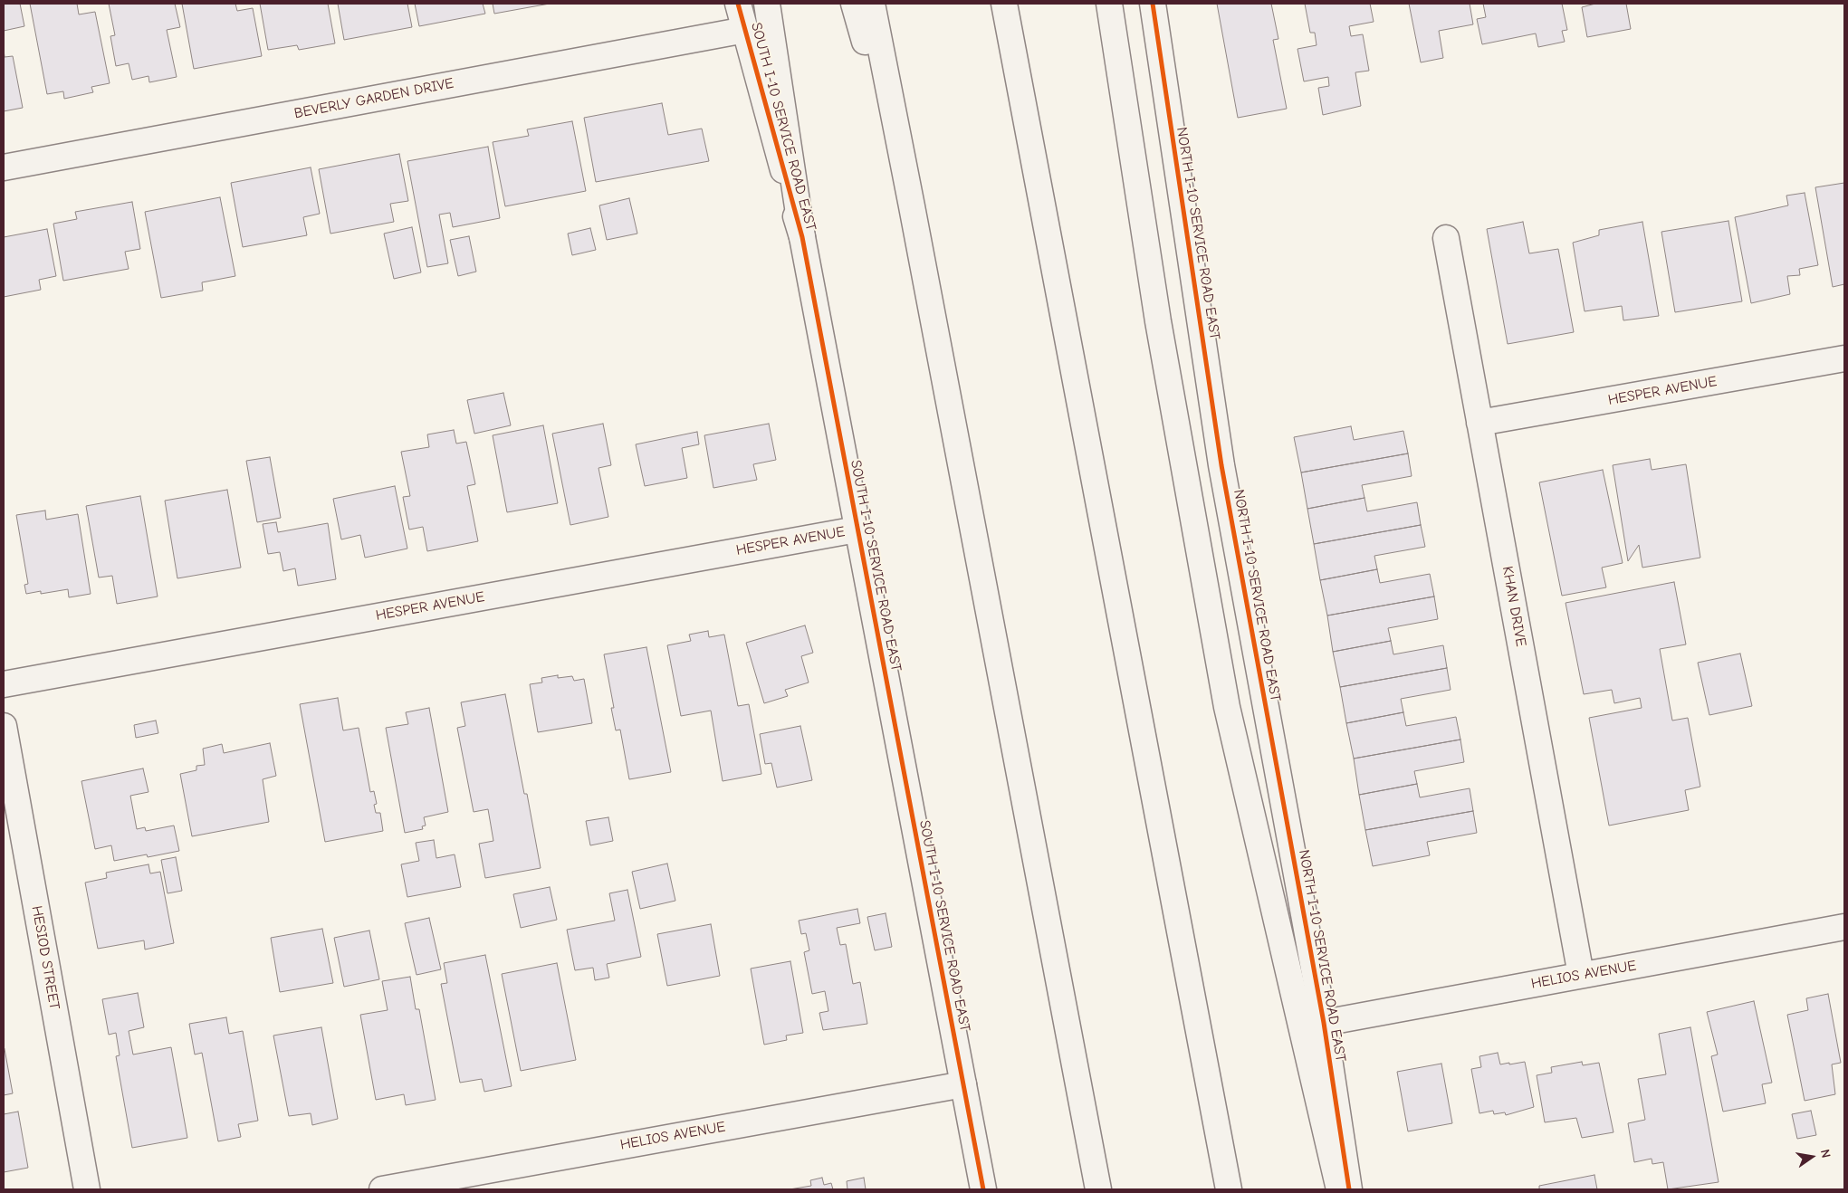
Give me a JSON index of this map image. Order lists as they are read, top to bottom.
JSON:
{
  "streets": {
    "main road": [
      "BEVERLY GARDEN DRIVE",
      "SOUTH I-10 SERVICE ROAD EAST",
      "NORTH I-10 SERVICE ROAD EAST",
      "HESPER AVENUE",
      "KHAN DRIVE",
      "HESIOD STREET",
      "HELIOS AVENUE"
    ]
  },
  "crossings": [
    ["BEVERLY GARDEN DRIVE", "SOUTH I-10 SERVICE ROAD EAST"],
    ["SOUTH I-10 SERVICE ROAD EAST", "HESPER AVENUE"],
    ["SOUTH I-10 SERVICE ROAD EAST", "HELIOS AVENUE"],
    ["NORTH I-10 SERVICE ROAD EAST", "HELIOS AVENUE"],
    ["HESPER AVENUE", "KHAN DRIVE"],
    ["KHAN DRIVE", "HELIOS AVENUE"]
  ],
  "north": "right"
}
